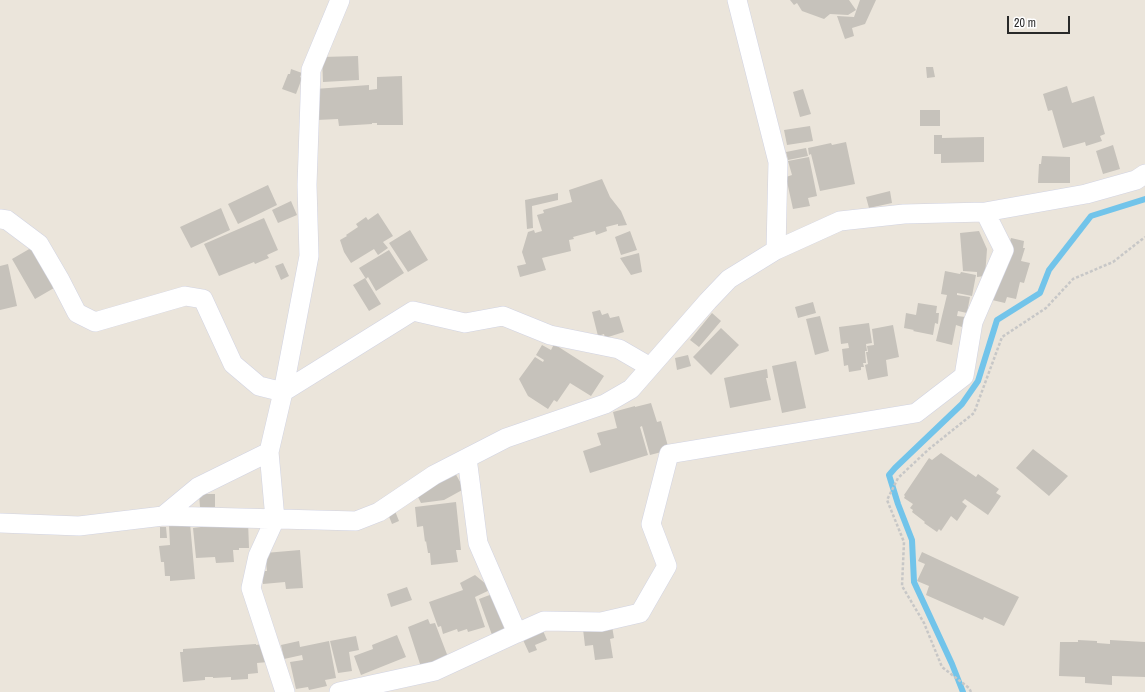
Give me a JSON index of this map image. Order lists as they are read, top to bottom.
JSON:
{
  "scale_bar": "20 m"
}
